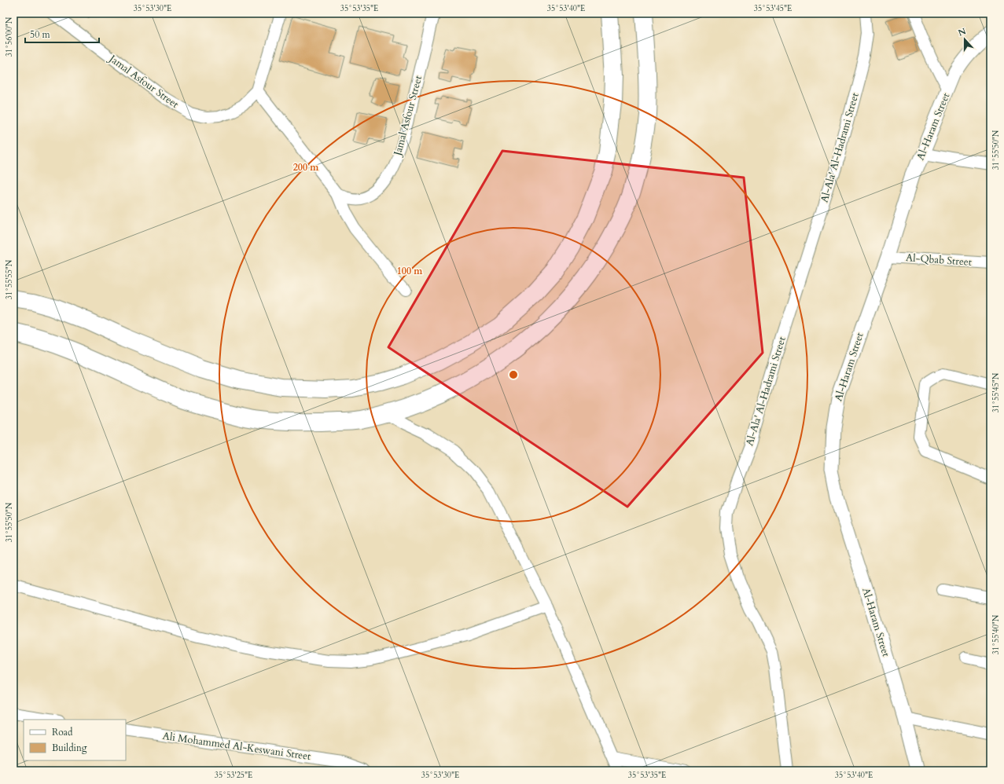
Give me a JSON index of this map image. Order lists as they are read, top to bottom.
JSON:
{
  "streets": {
    "street": [
      "Jamal Asfour Street",
      "Al-Haram Street",
      "Al-Ala' Al-Hadrami Street",
      "Al-Qbab Street",
      "Ali Mohammed Al-Keswani Street"
    ]
  },
  "crossings": [
    ["Al-Haram Street", "Al-Qbab Street"]
  ],
  "legend": ["Road", "Building"],
  "scale_bar": "50 m",
  "north": "top",
  "coordinates": [
    "35°53'30\"E",
    "35°53'35\"E",
    "35°53'40\"E",
    "35°53'45\"E",
    "31°56'00\"N",
    "31°55'50\"N",
    "31°55'55\"N",
    "31°55'45\"N",
    "31°55'40\"N",
    "35°53'25\"E"
  ],
  "rings": ["200 m", "100 m"]
}
